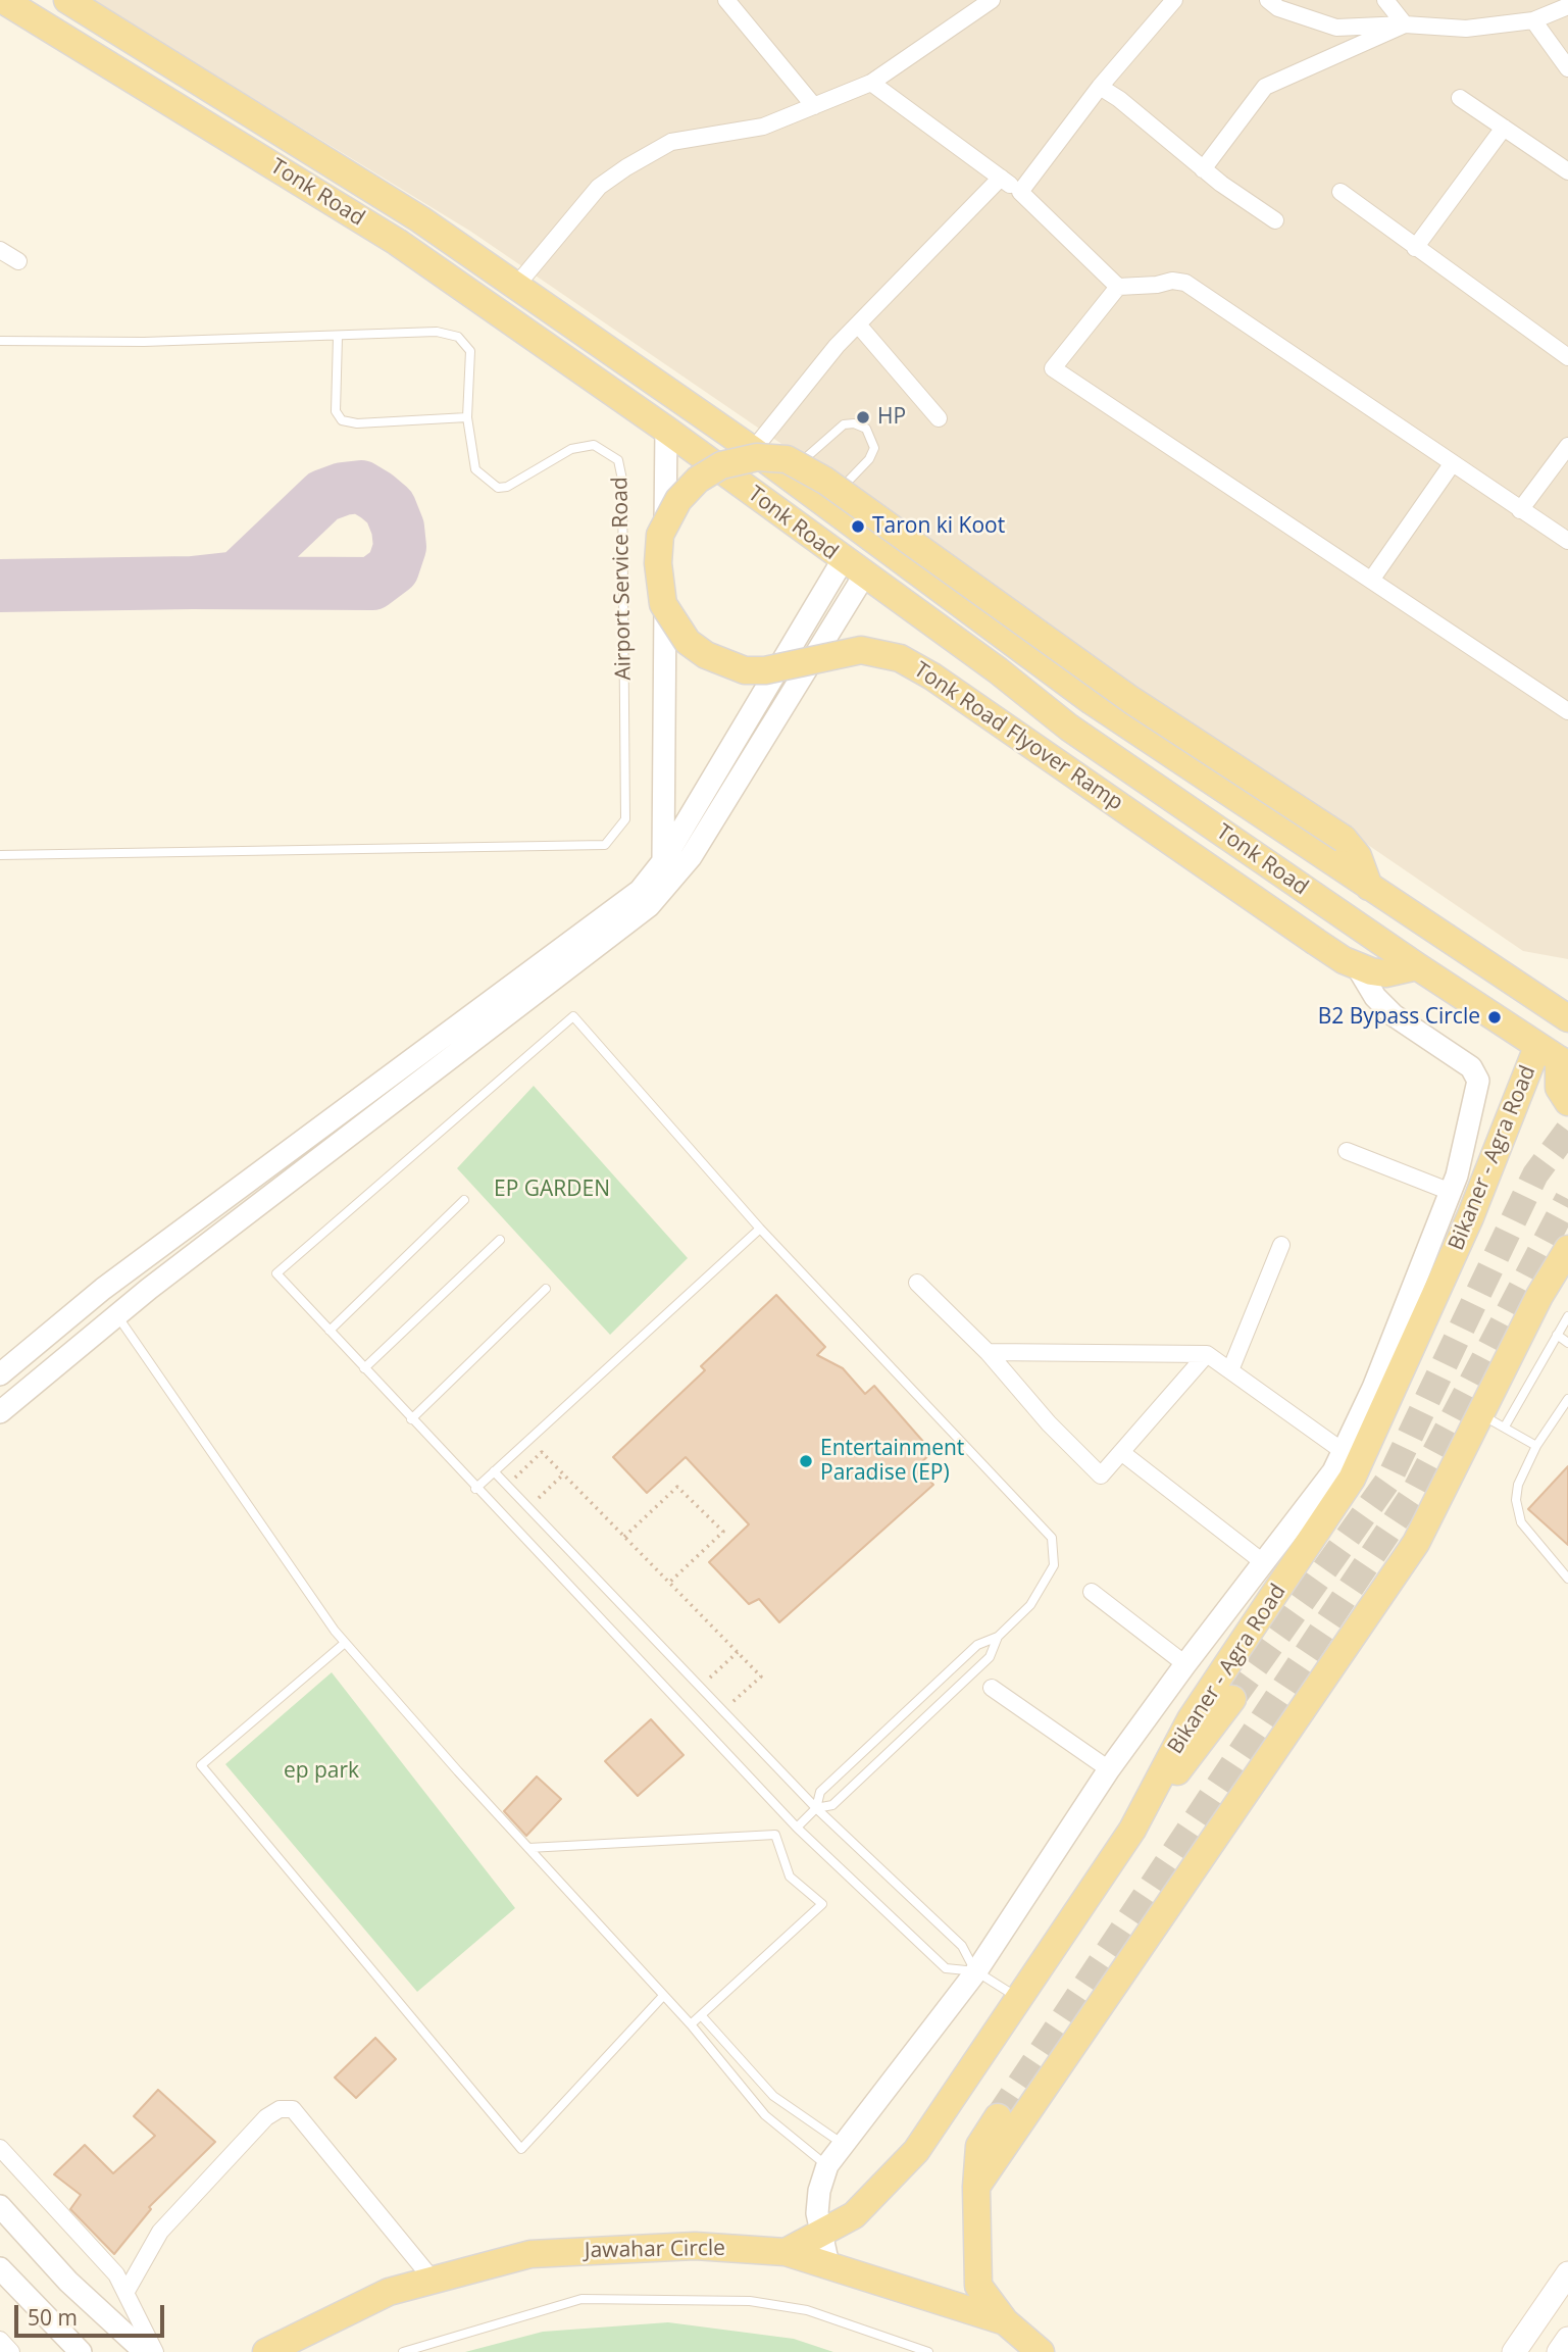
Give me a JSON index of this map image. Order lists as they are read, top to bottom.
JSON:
{
  "streets": {
    "main road": [
      "Tonk Road",
      "Tonk Road Flyover Ramp",
      "Bikaner - Agra Road",
      "Jawahar Circle"
    ],
    "lane": ["Airport Service Road"]
  },
  "crossings": [
    ["Tonk Road", "Tonk Road Flyover Ramp"],
    ["Tonk Road", "Bikaner - Agra Road"],
    ["Bikaner - Agra Road", "Jawahar Circle"]
  ],
  "parks": ["EP GARDEN", "ep park"],
  "places": [
    "HP",
    "Taron ki Koot",
    "B2 Bypass Circle",
    "Entertainment Paradise (EP)"
  ],
  "scale_bar": "50 m"
}
